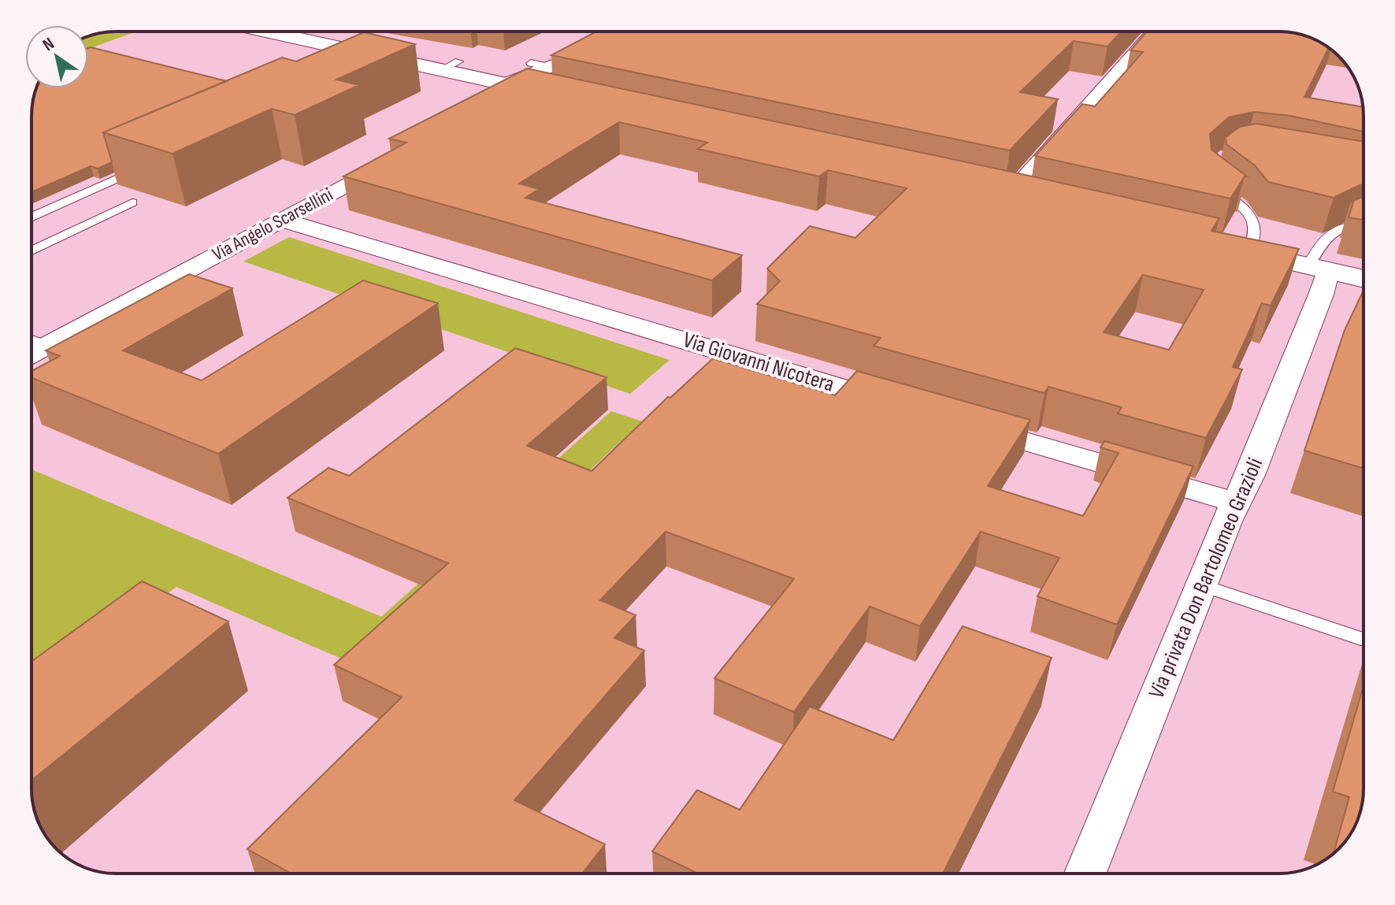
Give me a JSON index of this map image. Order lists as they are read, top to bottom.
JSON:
{
  "streets": {
    "street": ["Via Angelo Scarsellini", "Via Giovanni Nicotera", "Via privata Don Bartolomeo Grazioli"]
  },
  "crossings": [
    ["Via Angelo Scarsellini", "Via Giovanni Nicotera"]
  ],
  "north": "top left"
}
